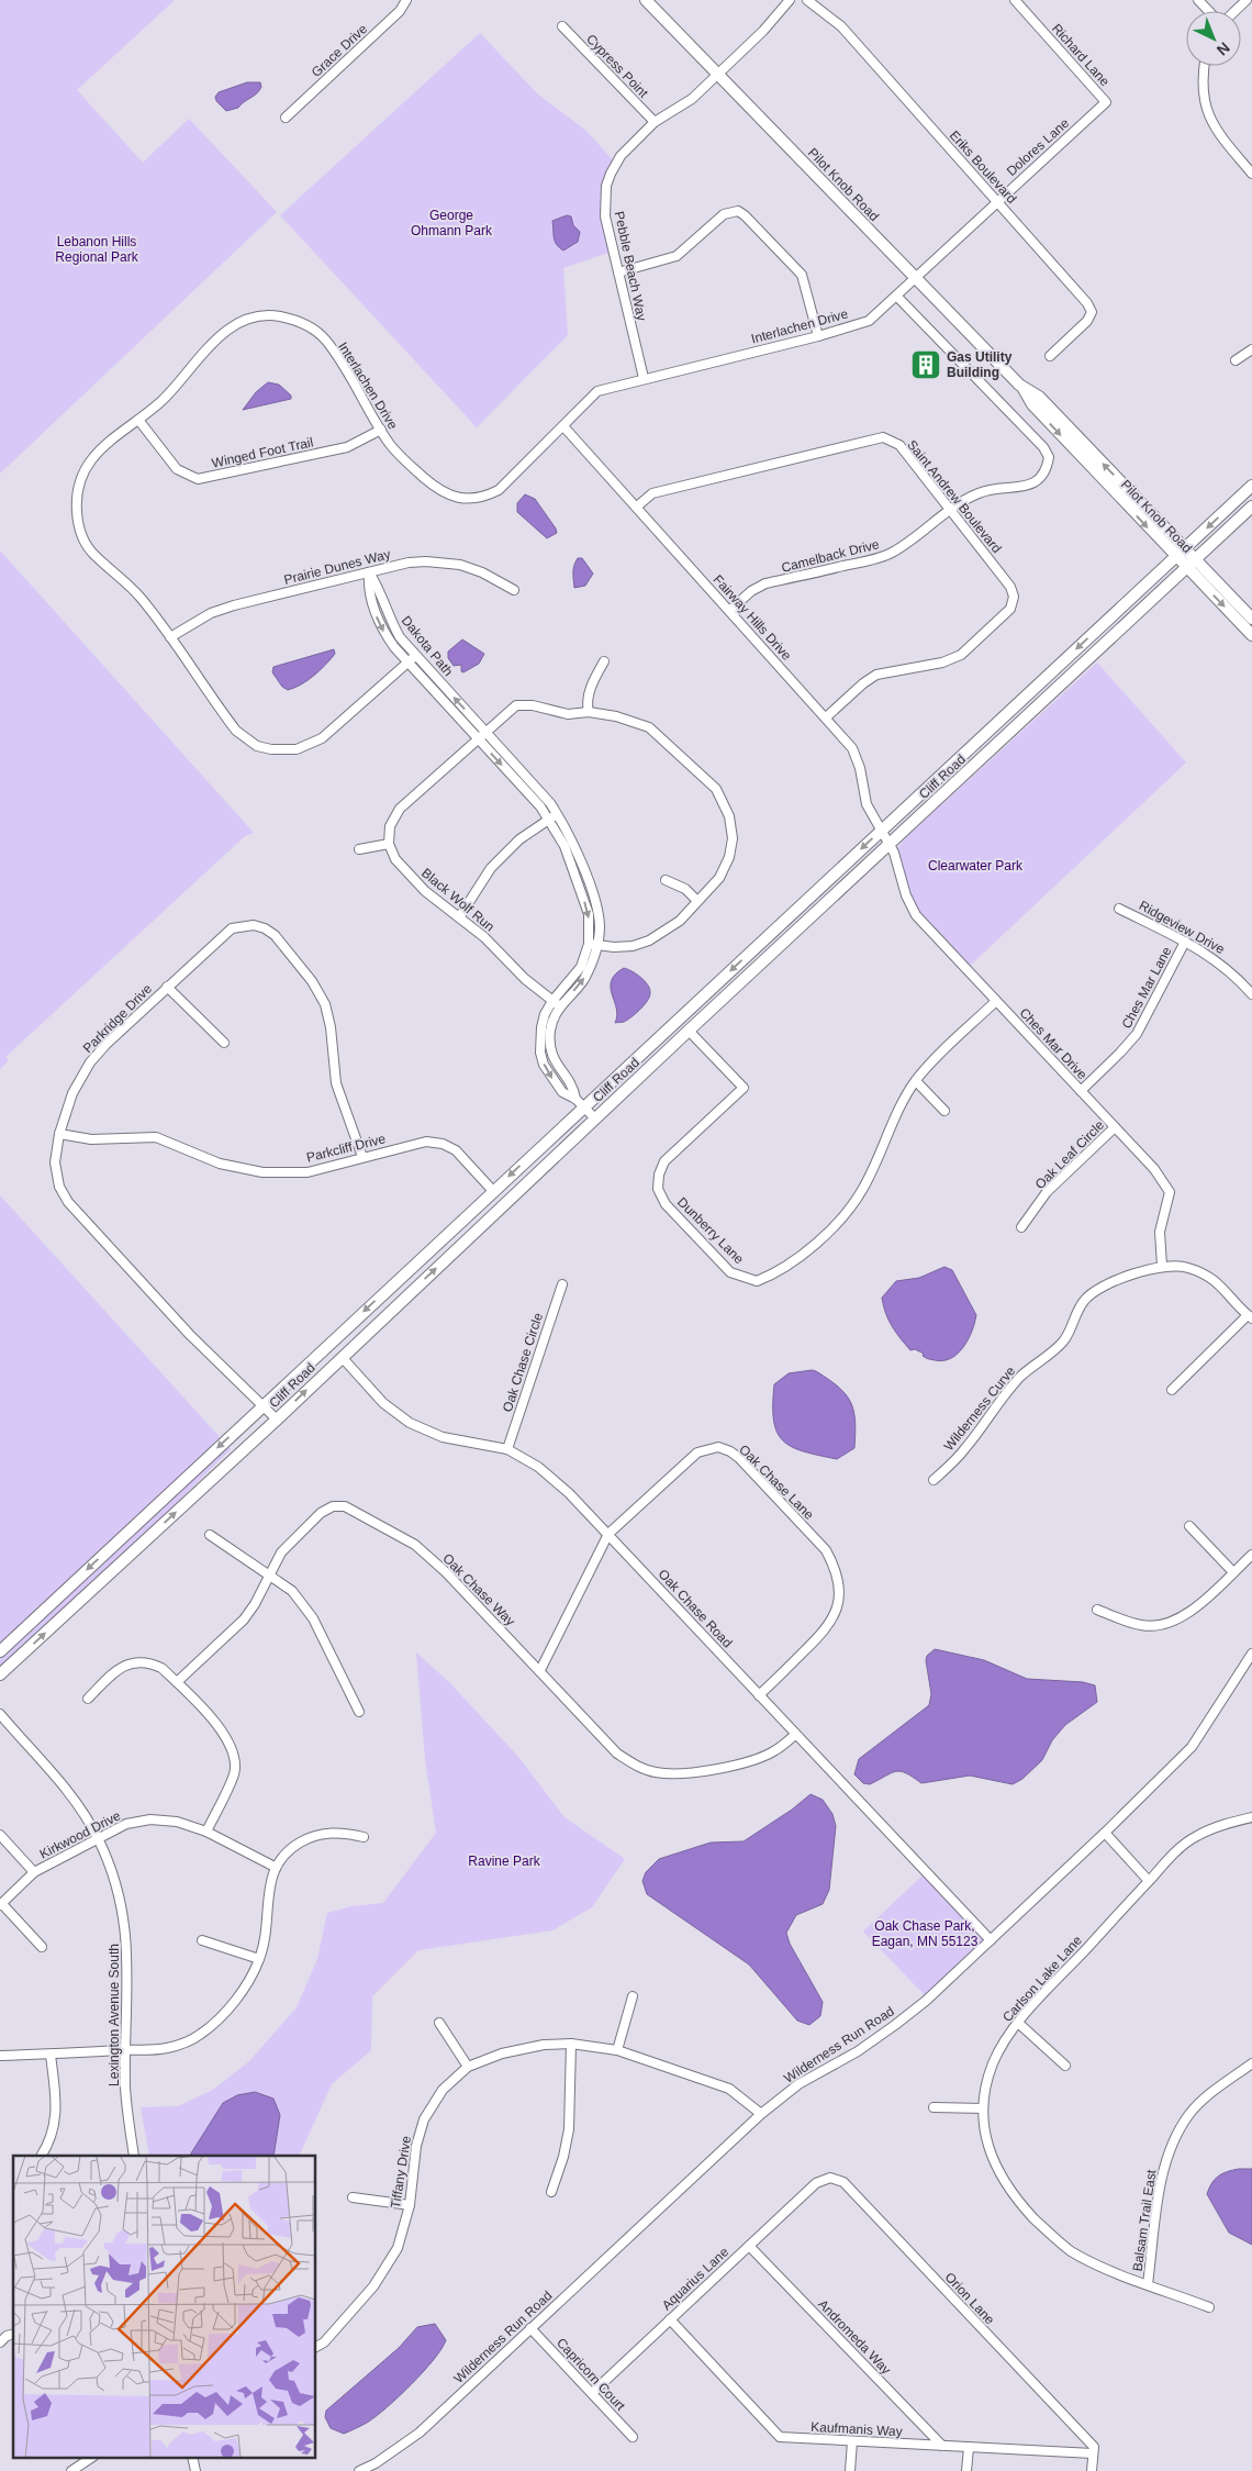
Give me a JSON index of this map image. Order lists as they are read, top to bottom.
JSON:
{
  "streets": {
    "main road": ["Pilot Knob Road", "Cliff Road"],
    "street": [
      "Grace Drive",
      "Richard Lane",
      "Cypress Point",
      "Dolores Lane",
      "Eriks Boulevard",
      "Pebble Beach Way",
      "Interlachen Drive",
      "Winged Foot Trail",
      "Saint Andrew Boulevard",
      "Camelback Drive",
      "Prairie Dunes Way",
      "Fairway Hills Drive",
      "Dakota Path",
      "Black Wolf Run",
      "Ridgeview Drive",
      "Ches Mar Lane",
      "Parkridge Drive",
      "Ches Mar Drive",
      "Parkcliff Drive",
      "Oak Leaf Circle",
      "Dunberry Lane",
      "Oak Chase Circle",
      "Wilderness Curve",
      "Oak Chase Lane",
      "Oak Chase Way",
      "Oak Chase Road",
      "Kirkwood Drive",
      "Carlson Lake Lane",
      "Lexington Avenue South",
      "Wilderness Run Road",
      "Tiffany Drive",
      "Balsam Trail East",
      "Aquarius Lane",
      "Orion Lane",
      "Andromeda Way",
      "Capricorn Court",
      "Kaufmanis Way"
    ]
  },
  "crossings": [
    ["Richard Lane", "Dolores Lane"],
    ["Cypress Point", "Pebble Beach Way"],
    ["Dolores Lane", "Eriks Boulevard"],
    ["Dolores Lane", "Pilot Knob Road"],
    ["Dolores Lane", "Interlachen Drive"],
    ["Pilot Knob Road", "Pebble Beach Way"],
    ["Pilot Knob Road", "Interlachen Drive"],
    ["Pilot Knob Road", "Cliff Road"],
    ["Pebble Beach Way", "Interlachen Drive"],
    ["Interlachen Drive", "Winged Foot Trail"],
    ["Interlachen Drive", "Camelback Drive"],
    ["Interlachen Drive", "Prairie Dunes Way"],
    ["Interlachen Drive", "Fairway Hills Drive"],
    ["Interlachen Drive", "Dakota Path"],
    ["Saint Andrew Boulevard", "Camelback Drive"],
    ["Saint Andrew Boulevard", "Fairway Hills Drive"],
    ["Camelback Drive", "Fairway Hills Drive"],
    ["Prairie Dunes Way", "Dakota Path"],
    ["Fairway Hills Drive", "Cliff Road"],
    ["Fairway Hills Drive", "Ches Mar Drive"],
    ["Dakota Path", "Cliff Road"],
    ["Dakota Path", "Black Wolf Run"],
    ["Cliff Road", "Parkridge Drive"],
    ["Cliff Road", "Ches Mar Drive"],
    ["Cliff Road", "Parkcliff Drive"],
    ["Cliff Road", "Dunberry Lane"],
    ["Cliff Road", "Oak Chase Road"],
    ["Ridgeview Drive", "Ches Mar Lane"],
    ["Ches Mar Lane", "Ches Mar Drive"],
    ["Parkridge Drive", "Parkcliff Drive"],
    ["Ches Mar Drive", "Oak Leaf Circle"],
    ["Ches Mar Drive", "Dunberry Lane"],
    ["Ches Mar Drive", "Wilderness Curve"],
    ["Oak Chase Circle", "Oak Chase Road"],
    ["Oak Chase Lane", "Oak Chase Way"],
    ["Oak Chase Lane", "Oak Chase Road"],
    ["Oak Chase Way", "Oak Chase Road"],
    ["Oak Chase Road", "Wilderness Run Road"],
    ["Kirkwood Drive", "Lexington Avenue South"],
    ["Carlson Lake Lane", "Balsam Trail East"],
    ["Wilderness Run Road", "Tiffany Drive"],
    ["Wilderness Run Road", "Capricorn Court"],
    ["Aquarius Lane", "Orion Lane"],
    ["Aquarius Lane", "Andromeda Way"],
    ["Aquarius Lane", "Capricorn Court"],
    ["Aquarius Lane", "Kaufmanis Way"],
    ["Orion Lane", "Kaufmanis Way"],
    ["Andromeda Way", "Kaufmanis Way"]
  ],
  "parks": [
    "George Ohmann Park",
    "Lebanon Hills Regional Park",
    "Clearwater Park",
    "Ravine Park",
    "Oak Chase Park, Eagan, MN 55123"
  ],
  "places": {
    "building": ["Gas Utility Building"]
  },
  "north": "bottom right"
}
